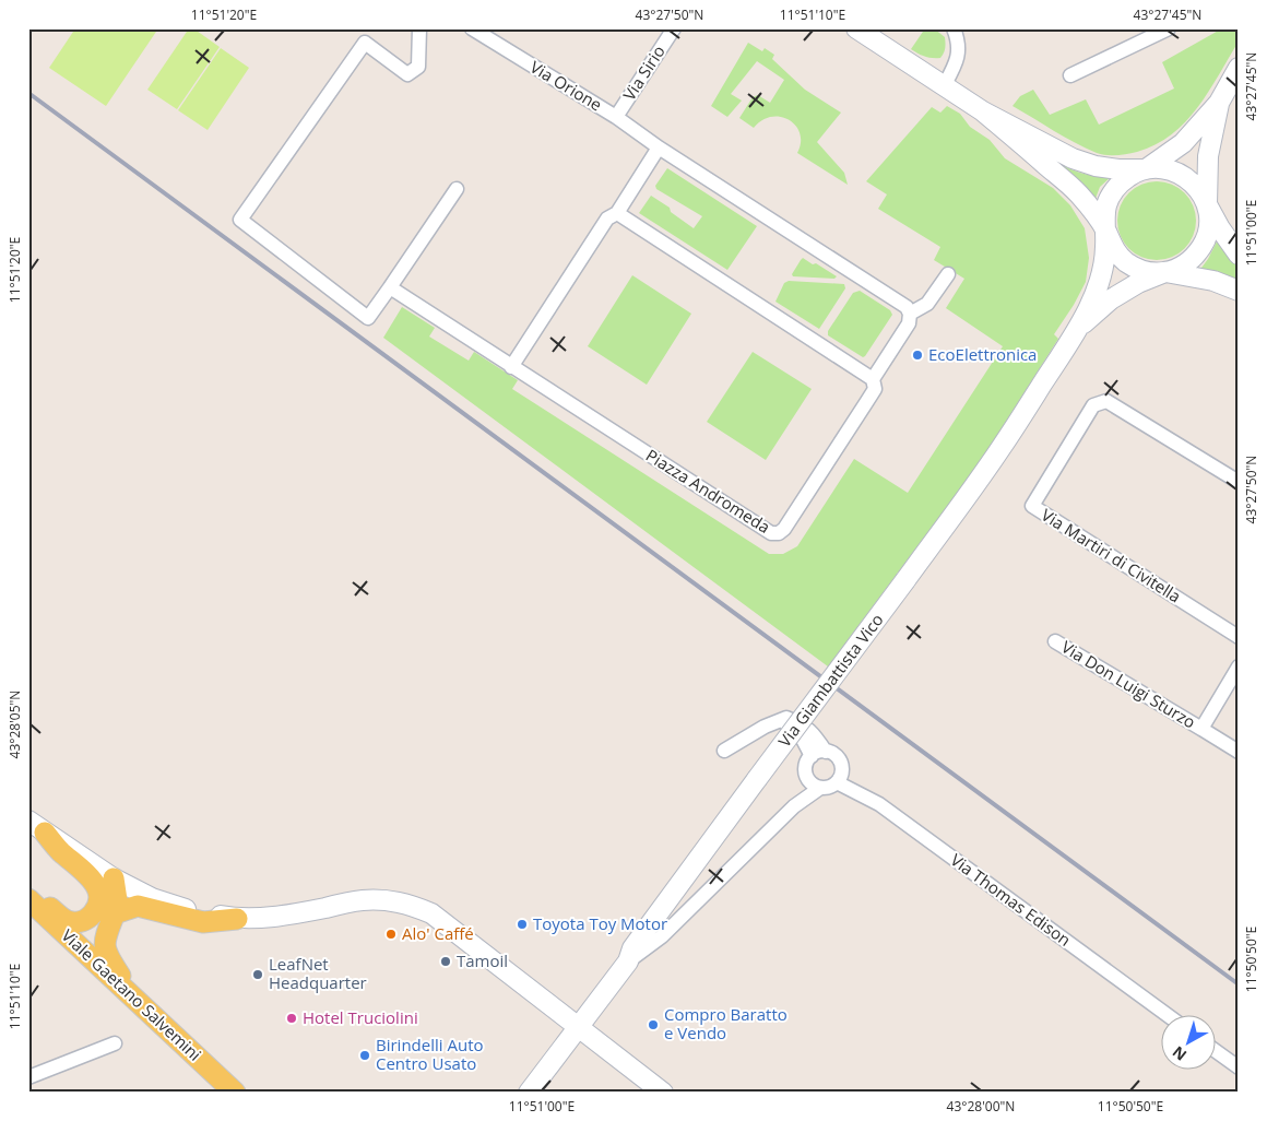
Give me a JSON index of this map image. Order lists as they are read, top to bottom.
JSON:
{
  "streets": {
    "main road": ["Viale Gaetano Salvemini"],
    "street": [
      "Via Sirio",
      "Via Orione",
      "Piazza Andromeda",
      "Via Martiri di Civitella",
      "Via Giambattista Vico",
      "Via Don Luigi Sturzo",
      "Via Thomas Edison"
    ]
  },
  "crossings": [
    ["Via Sirio", "Via Orione"]
  ],
  "places": [
    "EcoElettronica",
    "Toyota Toy Motor",
    "Alo' Caffé",
    "Tamoil",
    "LeafNet Headquarter",
    "Hotel Truciolini",
    "Compro Baratto e Vendo",
    "Birindelli Auto Centro Usato"
  ],
  "north": "bottom left",
  "coordinates": [
    "11°51'20\"E",
    "43°27'50\"N",
    "11°51'10\"E",
    "43°27'45\"N",
    "11°51'00\"E",
    "43°28'05\"N",
    "11°50'50\"E",
    "43°28'00\"N"
  ]
}
